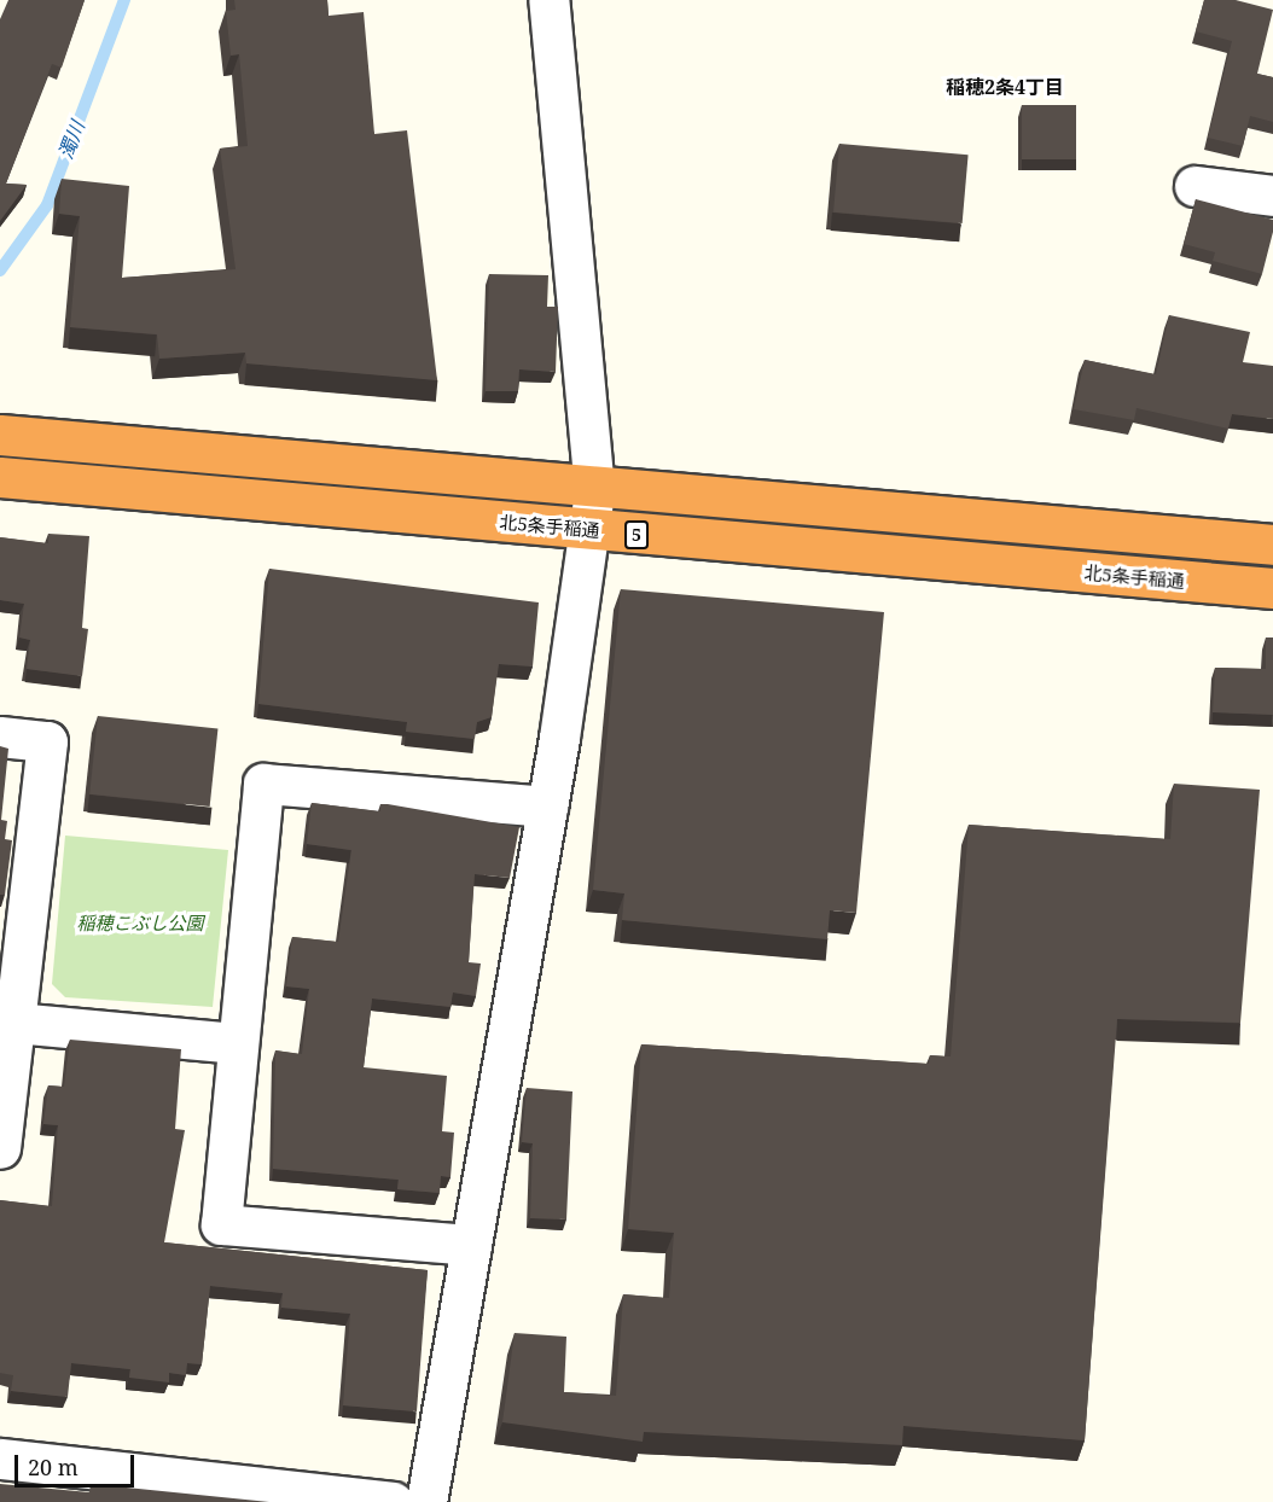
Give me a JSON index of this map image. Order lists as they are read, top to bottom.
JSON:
{
  "streets": {
    "highway": ["北5条手稲通", "5"]
  },
  "districts": ["稲穂2条4丁目"],
  "water": ["濁川"],
  "parks": ["稲穂こぶし公園"],
  "scale_bar": "20 m"
}
